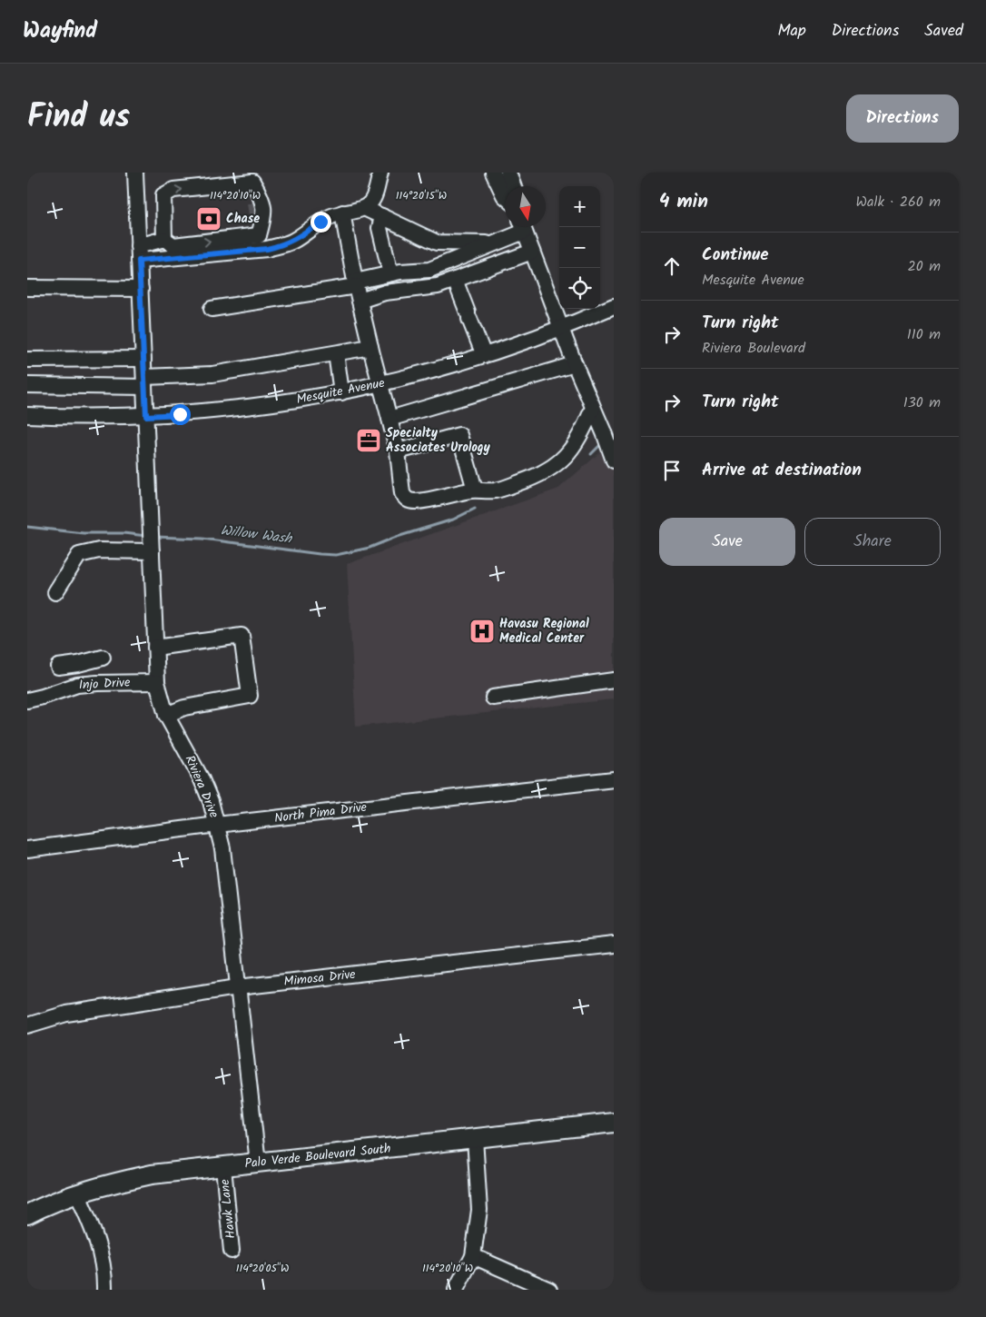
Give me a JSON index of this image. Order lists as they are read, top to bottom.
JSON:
{
  "streets": {
    "main road": ["Palo Verde Boulevard South"],
    "street": [
      "Mesquite Avenue",
      "Injo Drive",
      "Riviera Drive",
      "North Pima Drive",
      "Mimosa Drive",
      "Hawk Lane"
    ]
  },
  "crossings": [
    ["Mesquite Avenue", "Riviera Drive"],
    ["Injo Drive", "Riviera Drive"],
    ["Riviera Drive", "North Pima Drive"],
    ["Riviera Drive", "Mimosa Drive"],
    ["Riviera Drive", "Palo Verde Boulevard South"],
    ["Palo Verde Boulevard South", "Hawk Lane"]
  ],
  "water": ["Willow Wash"],
  "places": {
    "bank": ["Chase"],
    "office": ["Specialty Associates Urology"],
    "hospital": ["Havasu Regional Medical Center"]
  },
  "north": "bottom",
  "page": {
    "header": "Wayfind",
    "nav": ["Map", "Directions", "Saved"],
    "title": "Find us",
    "buttons": [
      "Directions",
      ["Save", "Share"]
    ],
    "heading": ["4 min", "Walk · 260 m"],
    "map_buttons": ["+", "−"],
    "list": [
      ["Continue", "Mesquite Avenue", "20 m"],
      ["Turn right", "Riviera Boulevard", "110 m"],
      ["Turn right", "130 m"],
      "Arrive at destination"
    ]
  },
  "coordinates": ["114°20'10\"W", "114°20'15\"W", "114°20'05\"W"]
}
